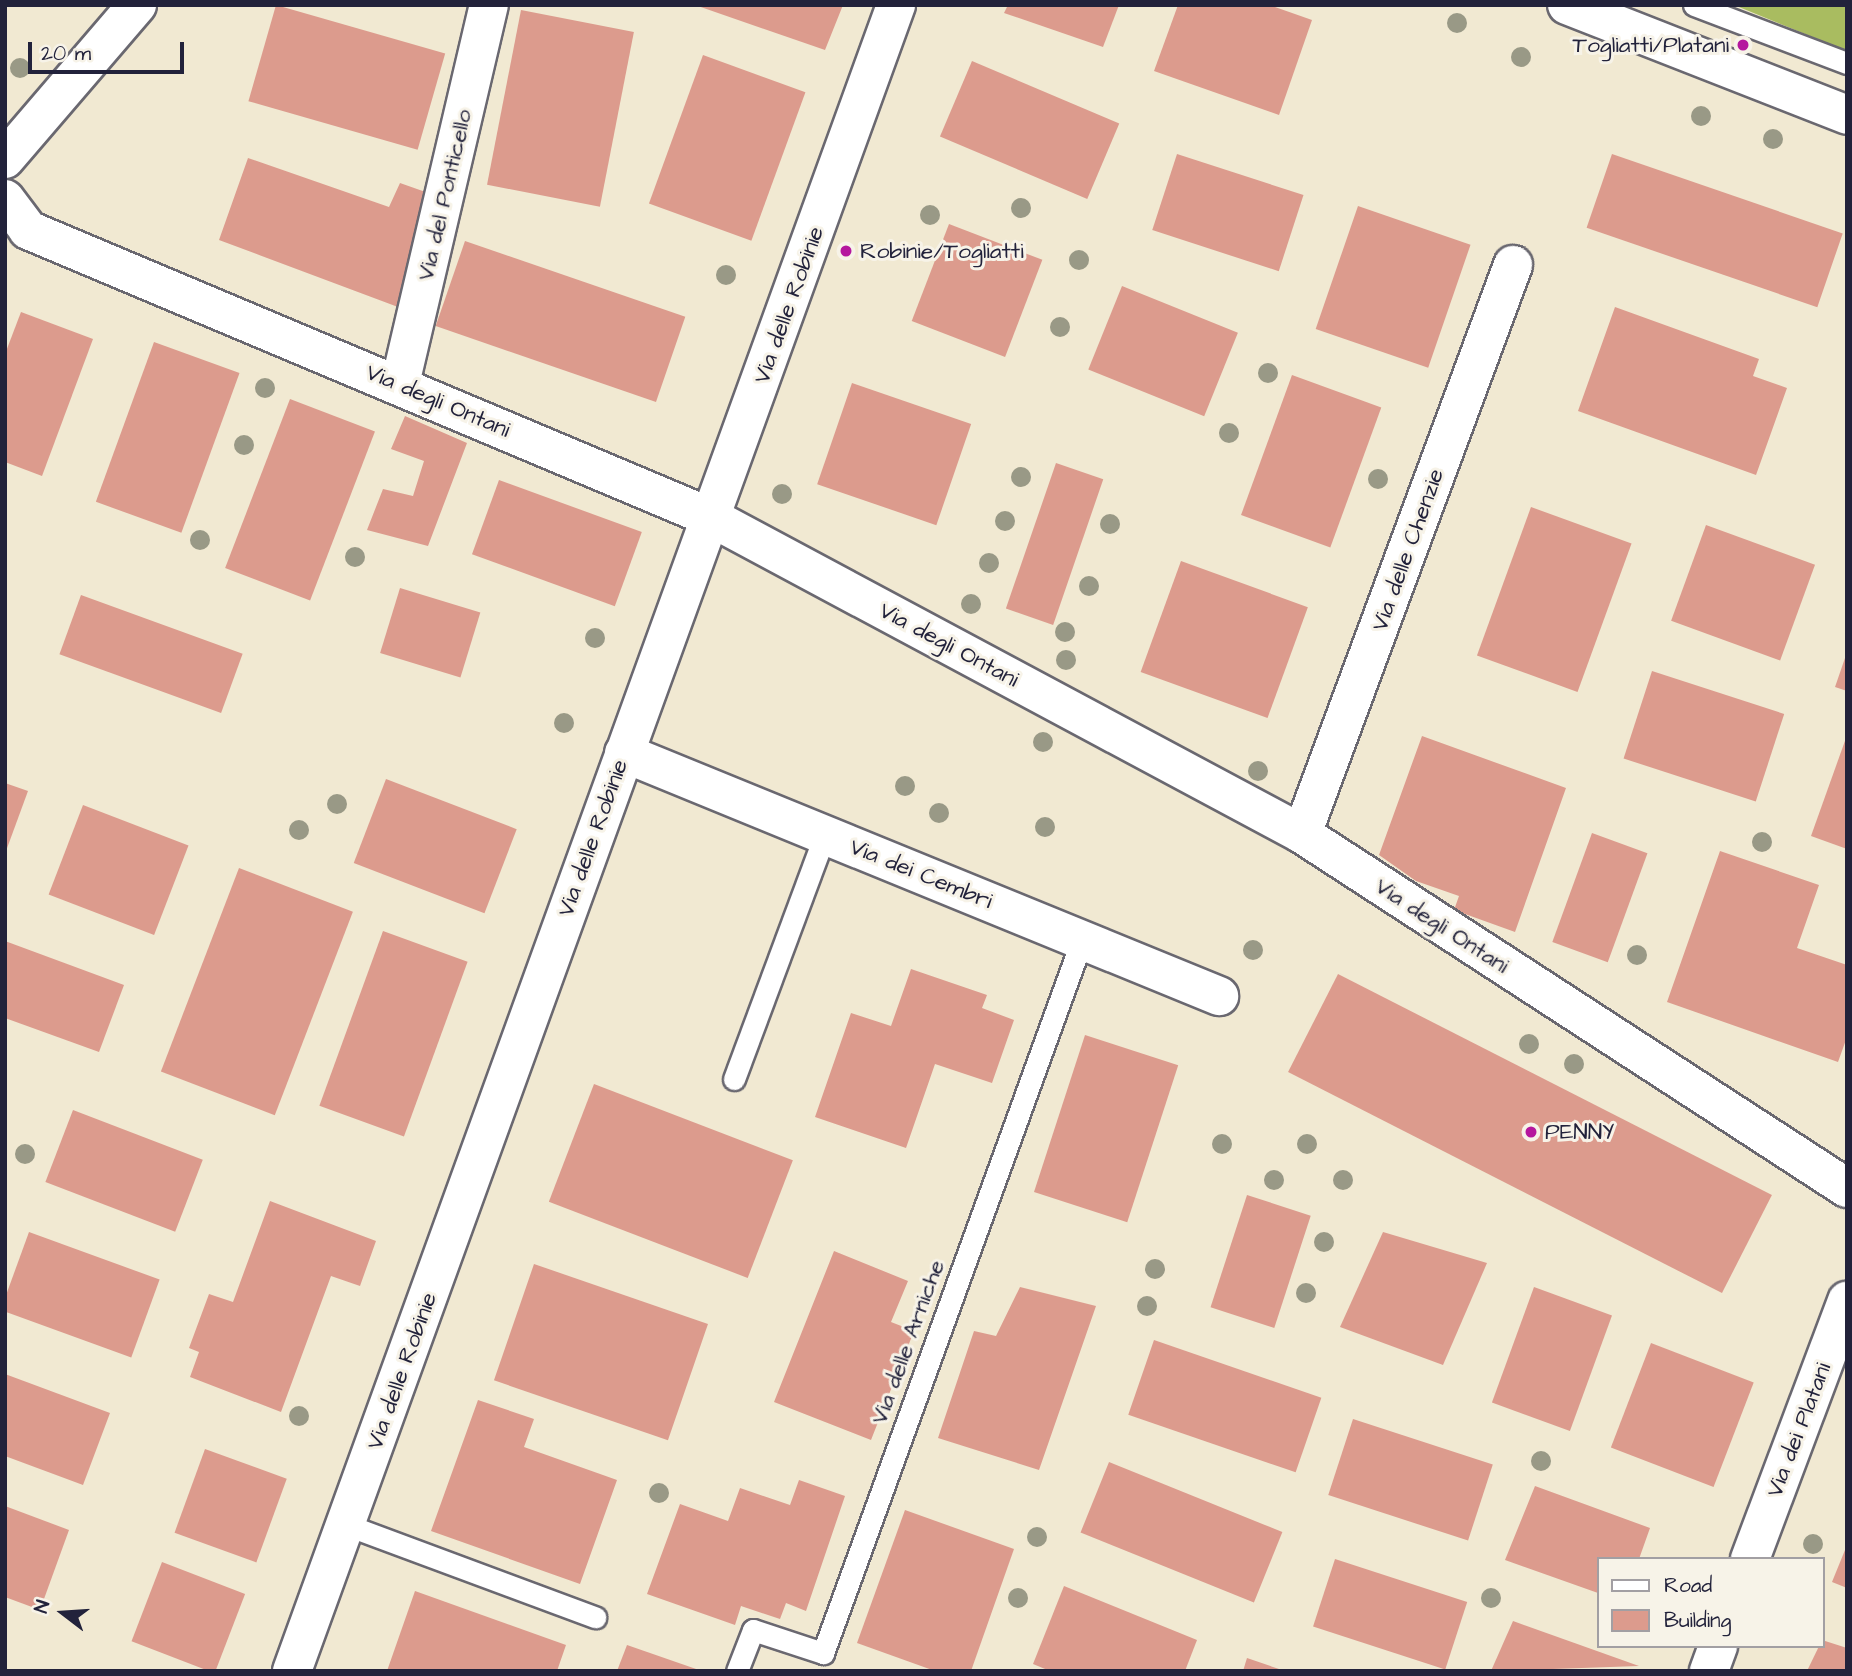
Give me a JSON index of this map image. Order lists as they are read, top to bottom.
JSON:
{
  "streets": {
    "street": [
      "Via del Ponticello",
      "Via delle Robinie",
      "Via degli Ontani",
      "Via delle Chenzie",
      "Via dei Cembri",
      "Via dei Platani"
    ],
    "lane": ["Via delle Arniche"]
  },
  "crossings": [
    ["Via del Ponticello", "Via degli Ontani"],
    ["Via delle Robinie", "Via degli Ontani"],
    ["Via delle Robinie", "Via dei Cembri"],
    ["Via degli Ontani", "Via delle Chenzie"],
    ["Via dei Cembri", "Via delle Arniche"]
  ],
  "places": ["Togliatti/Platani", "Robinie/Togliatti", "PENNY"],
  "legend": ["Road", "Building"],
  "scale_bar": "20 m",
  "north": "left"
}
